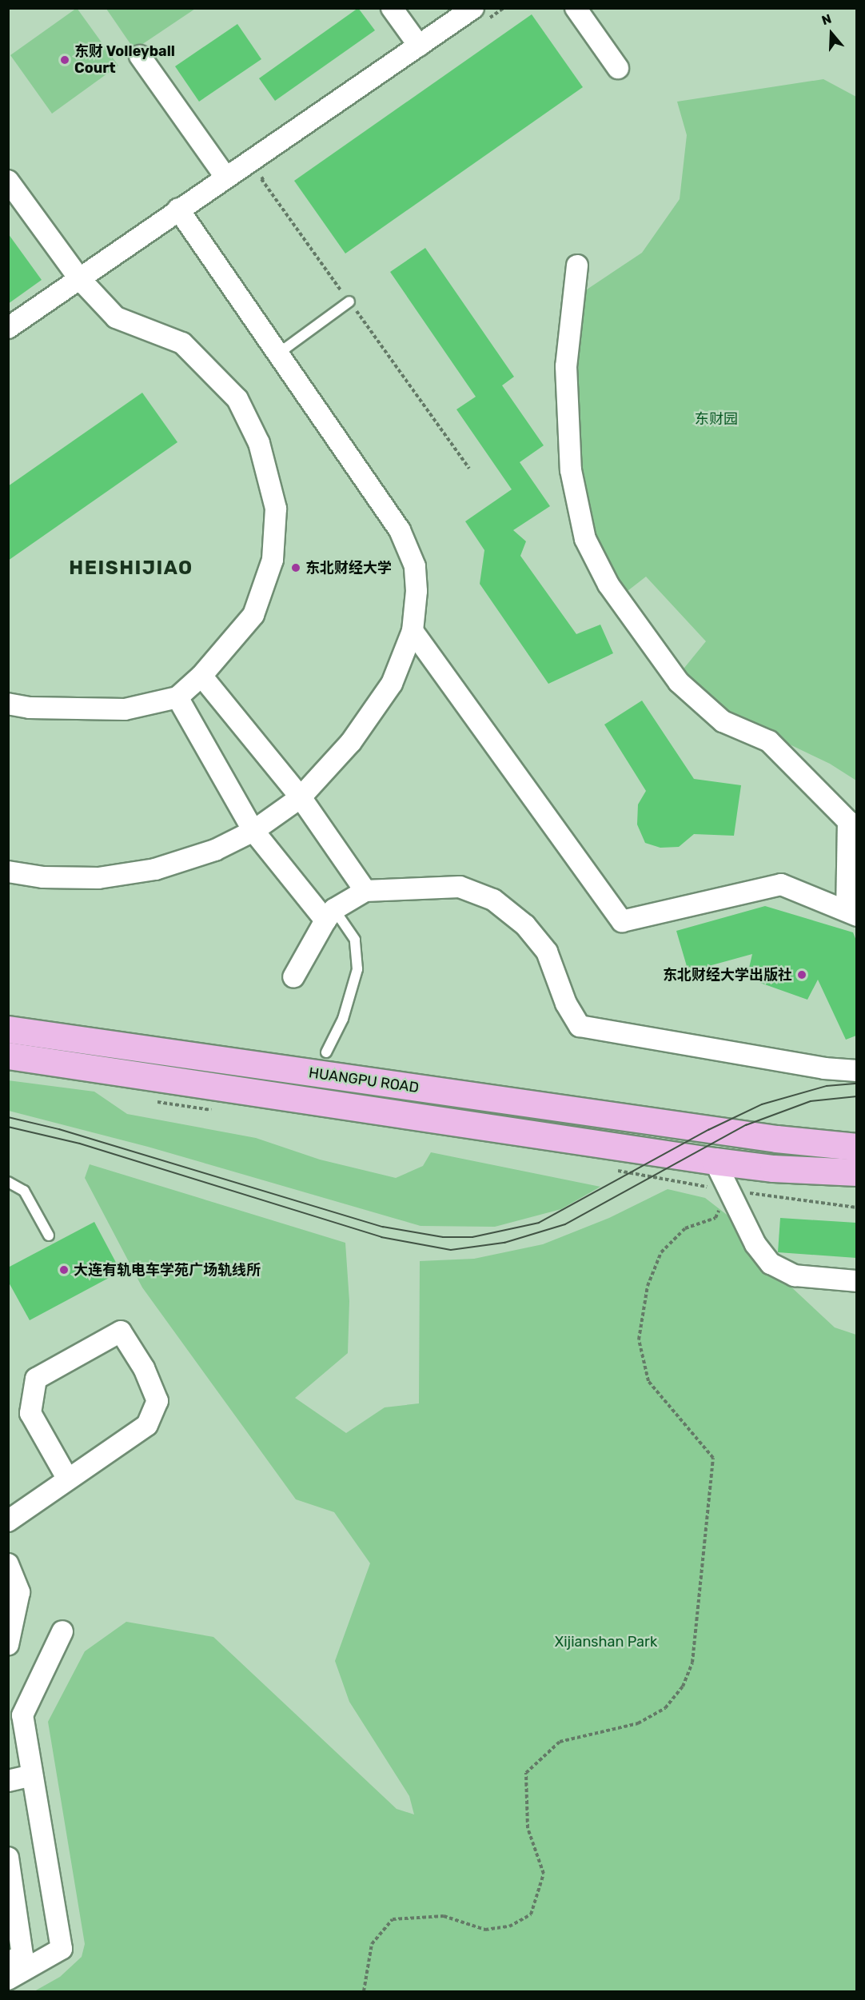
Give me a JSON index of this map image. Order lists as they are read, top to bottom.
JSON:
{
  "streets": {
    "highway": ["HUANGPU ROAD"]
  },
  "districts": ["HEISHIJIAO"],
  "parks": ["东财园", "Xijianshan Park"],
  "places": [
    "东财 Volleyball Court",
    "东北财经大学",
    "东北财经大学出版社",
    "大连有轨电车学苑广场轨线所"
  ],
  "north": "top"
}
